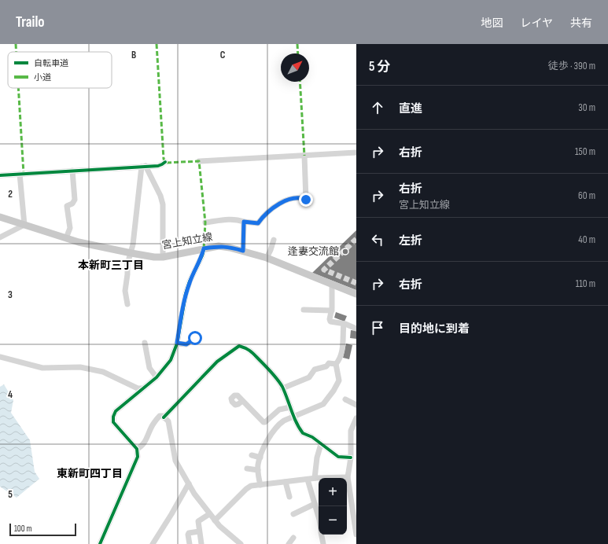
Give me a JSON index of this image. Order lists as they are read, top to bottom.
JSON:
{
  "streets": {
    "main road": ["宮上知立線"]
  },
  "districts": ["本新町三丁目", "東新町四丁目"],
  "places": ["逢妻交流館"],
  "legend": ["自転車道", "小道"],
  "scale_bar": "100 m",
  "north": "top right",
  "page": {
    "header": "Trailo",
    "nav": ["地図", "レイヤ", "共有"],
    "heading": ["5 分", "徒歩 · 390 m"],
    "list": [
      ["直進", "30 m"],
      ["右折", "150 m"],
      ["右折", "宮上知立線", "60 m"],
      ["左折", "40 m"],
      ["右折", "110 m"],
      "目的地に到着"
    ],
    "map_buttons": ["+", "−"],
    "scale": "100 m"
  },
  "grid": {
    "columns": ["B", "C"],
    "rows": [
      "2",
      "3",
      "4",
      "5"
    ]
  }
}
